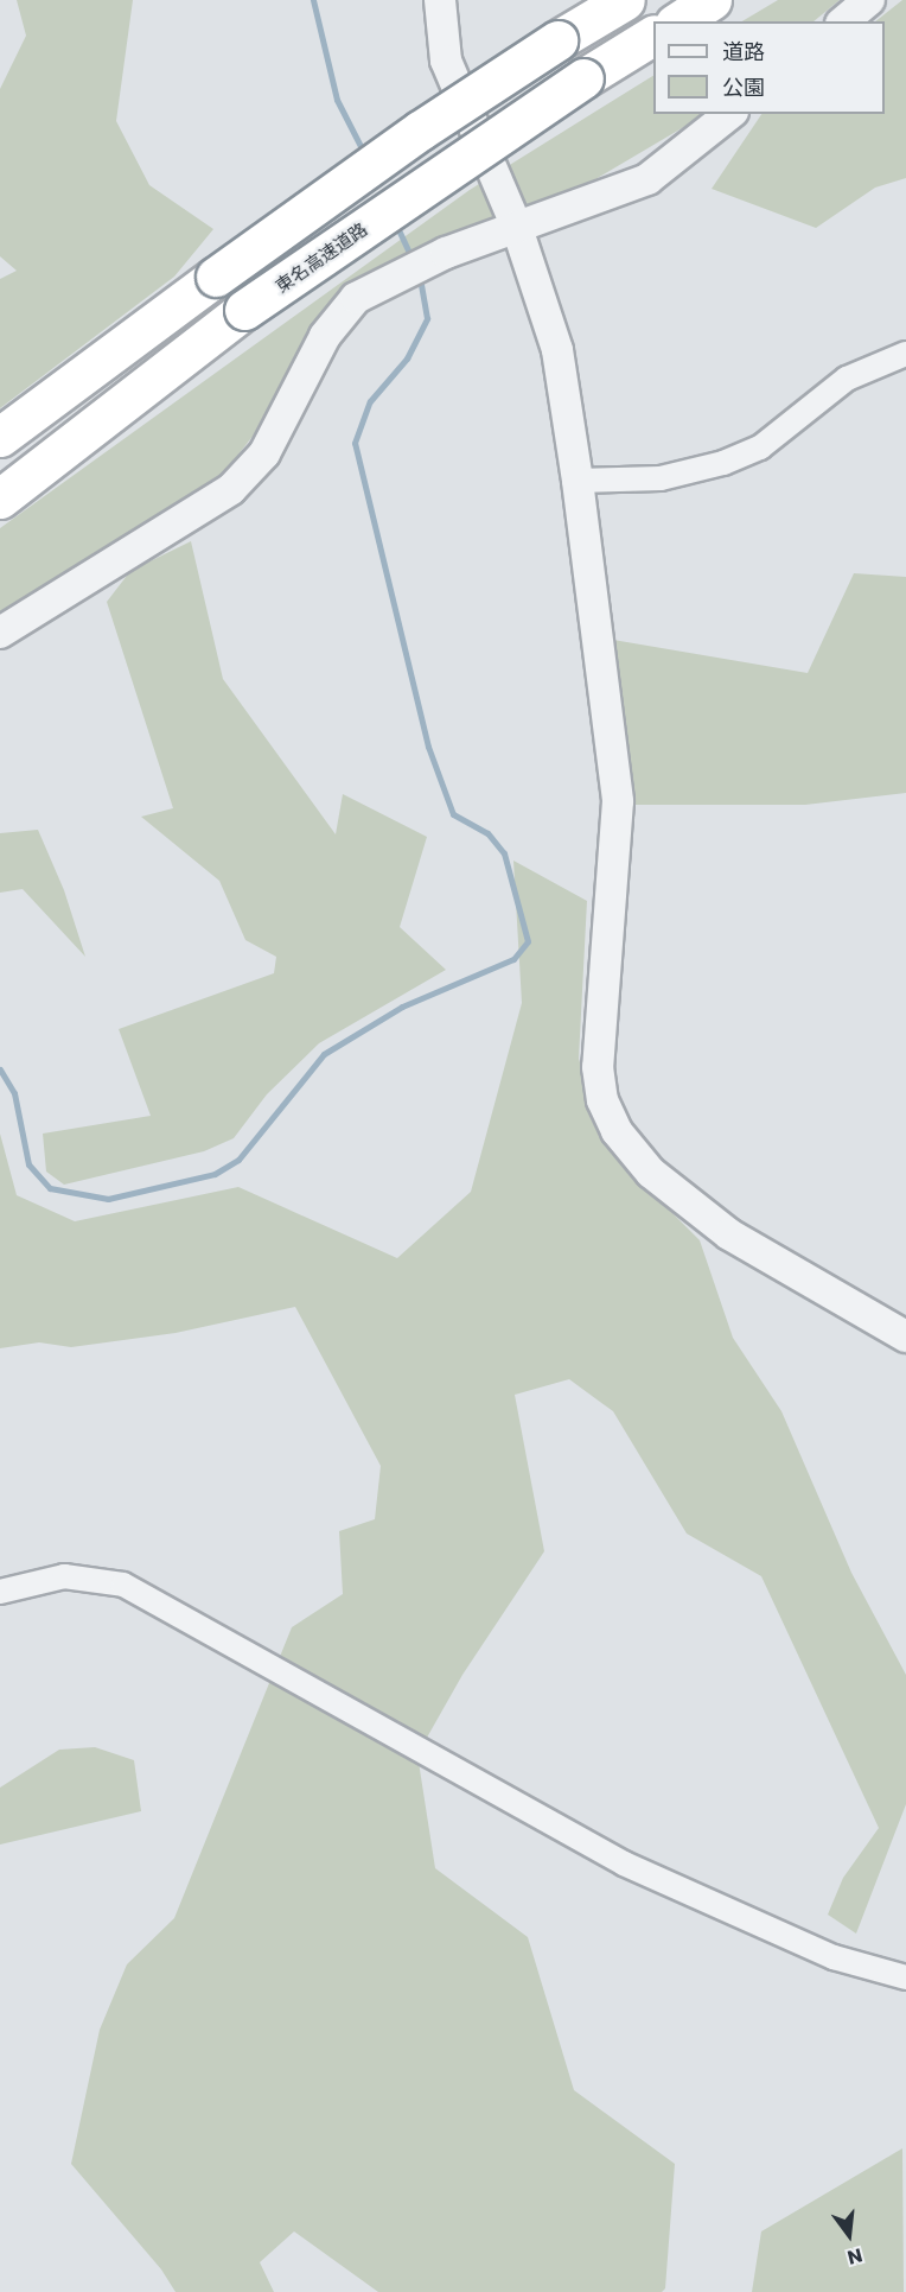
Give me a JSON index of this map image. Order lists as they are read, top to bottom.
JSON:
{
  "streets": {
    "highway": ["東名高速道路"]
  },
  "legend": ["道路", "公園"],
  "north": "bottom"
}
